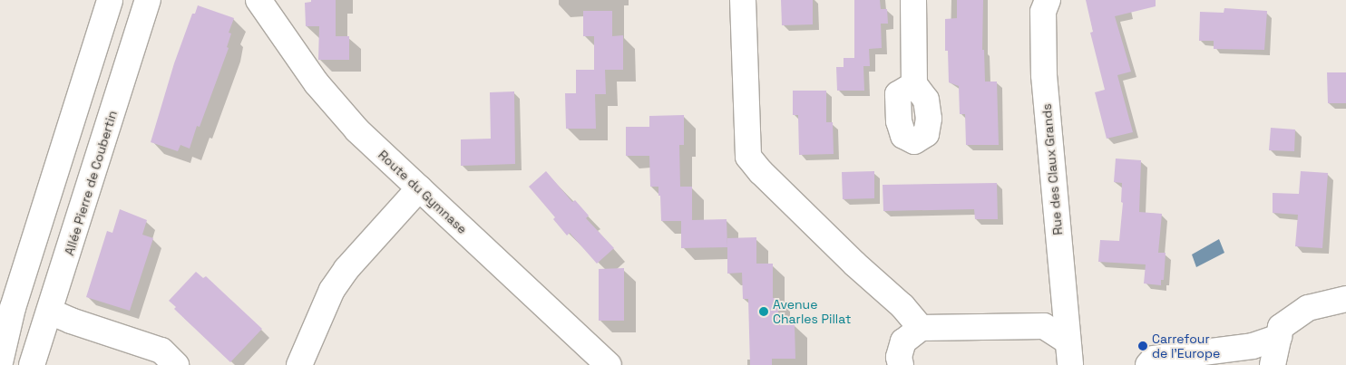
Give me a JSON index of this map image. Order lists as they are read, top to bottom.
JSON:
{
  "streets": {
    "street": ["Rue des Claux Grands", "Allée Pierre de Coubertin", "Route du Gymnase"]
  },
  "places": ["Avenue Charles Pillat", "Carrefour de l'Europe"]
}
